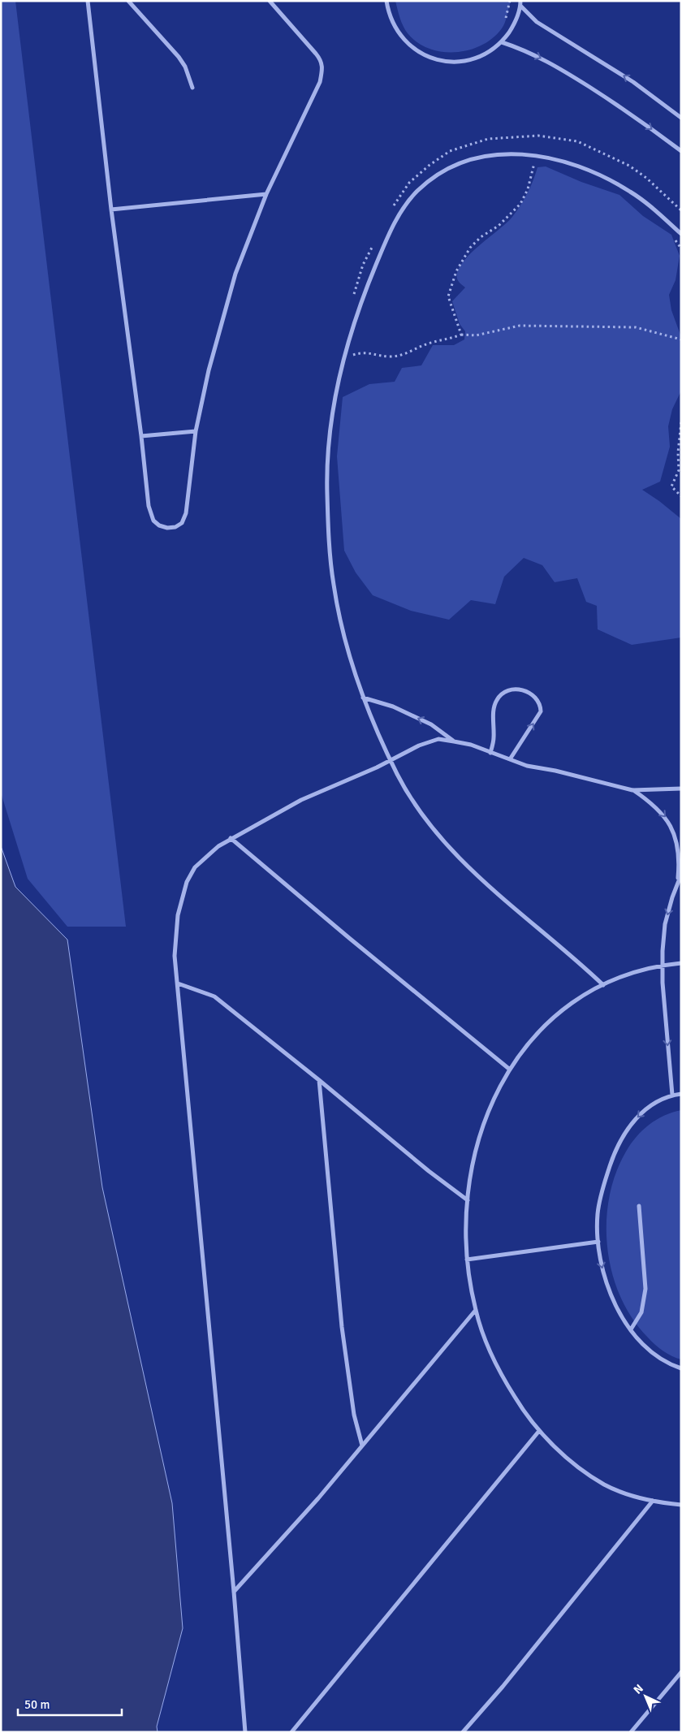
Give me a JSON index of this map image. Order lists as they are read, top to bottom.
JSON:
{
  "scale_bar": "50 m",
  "north": "top left"
}
